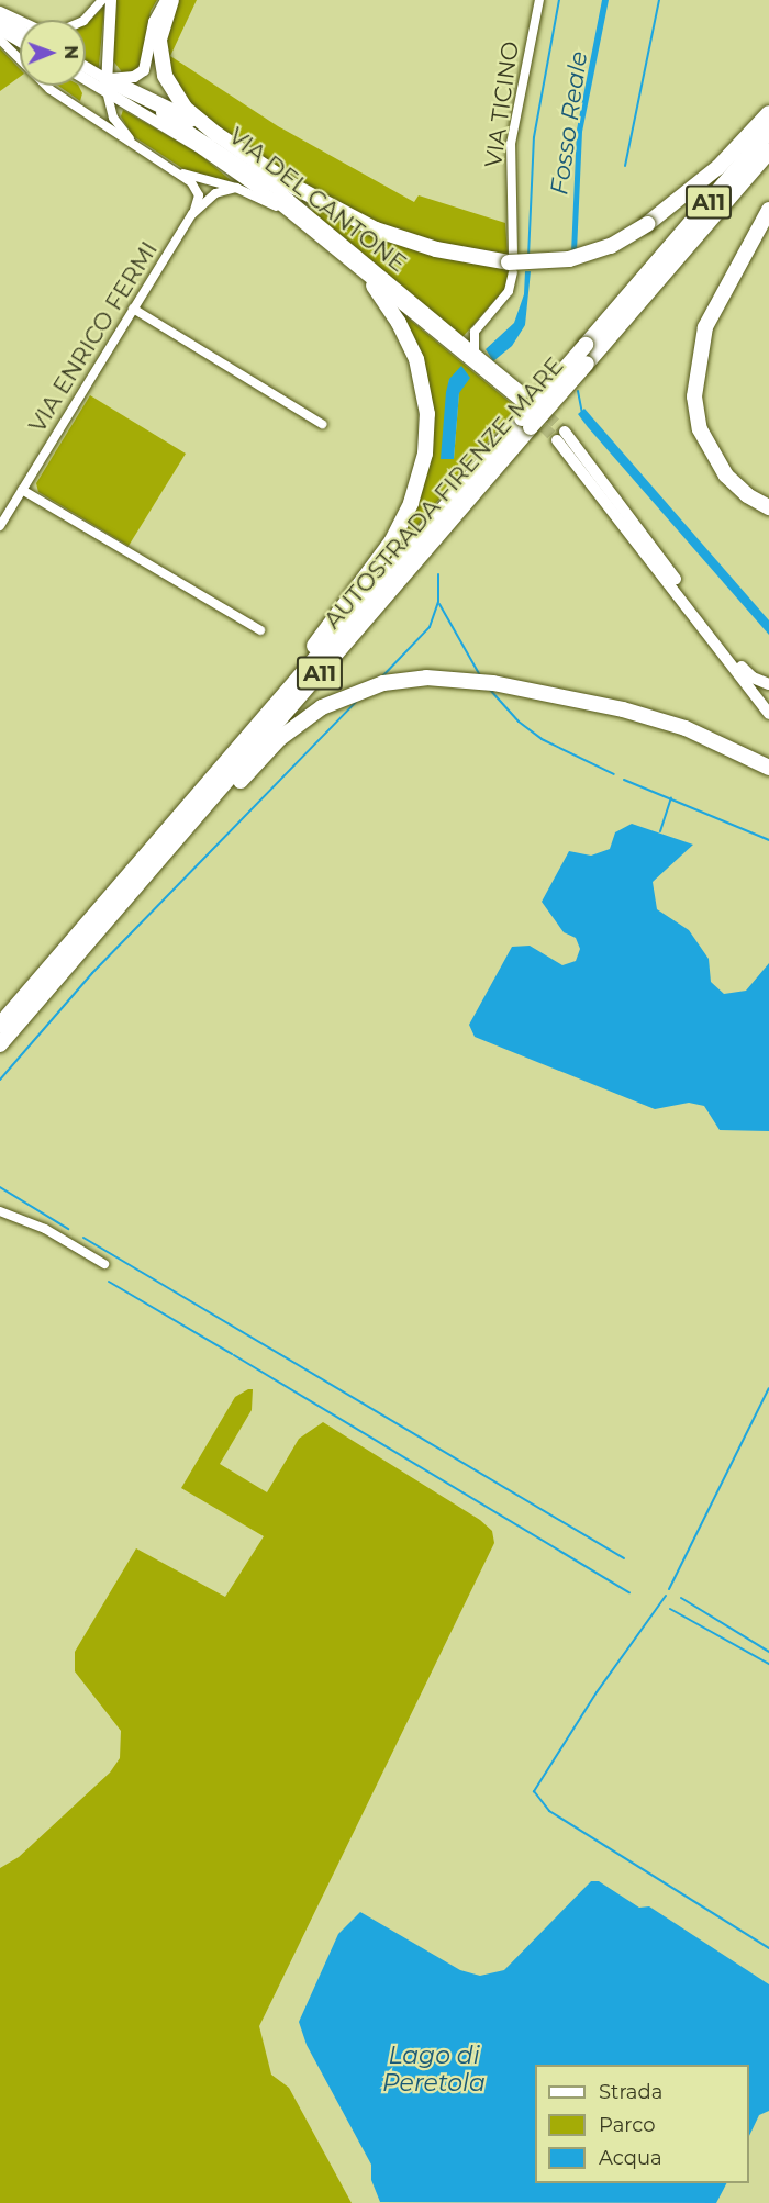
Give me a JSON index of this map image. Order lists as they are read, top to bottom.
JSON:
{
  "streets": {
    "highway": ["A11", "AUTOSTRADA FIRENZE-MARE"],
    "main road": ["VIA DEL CANTONE"],
    "street": ["VIA TICINO", "VIA ENRICO FERMI"]
  },
  "crossings": [
    ["VIA TICINO", "VIA DEL CANTONE"],
    ["VIA DEL CANTONE", "VIA ENRICO FERMI"]
  ],
  "water": ["Fosso Reale", "Lago di Peretola"],
  "legend": ["Strada", "Parco", "Acqua"],
  "north": "right"
}
